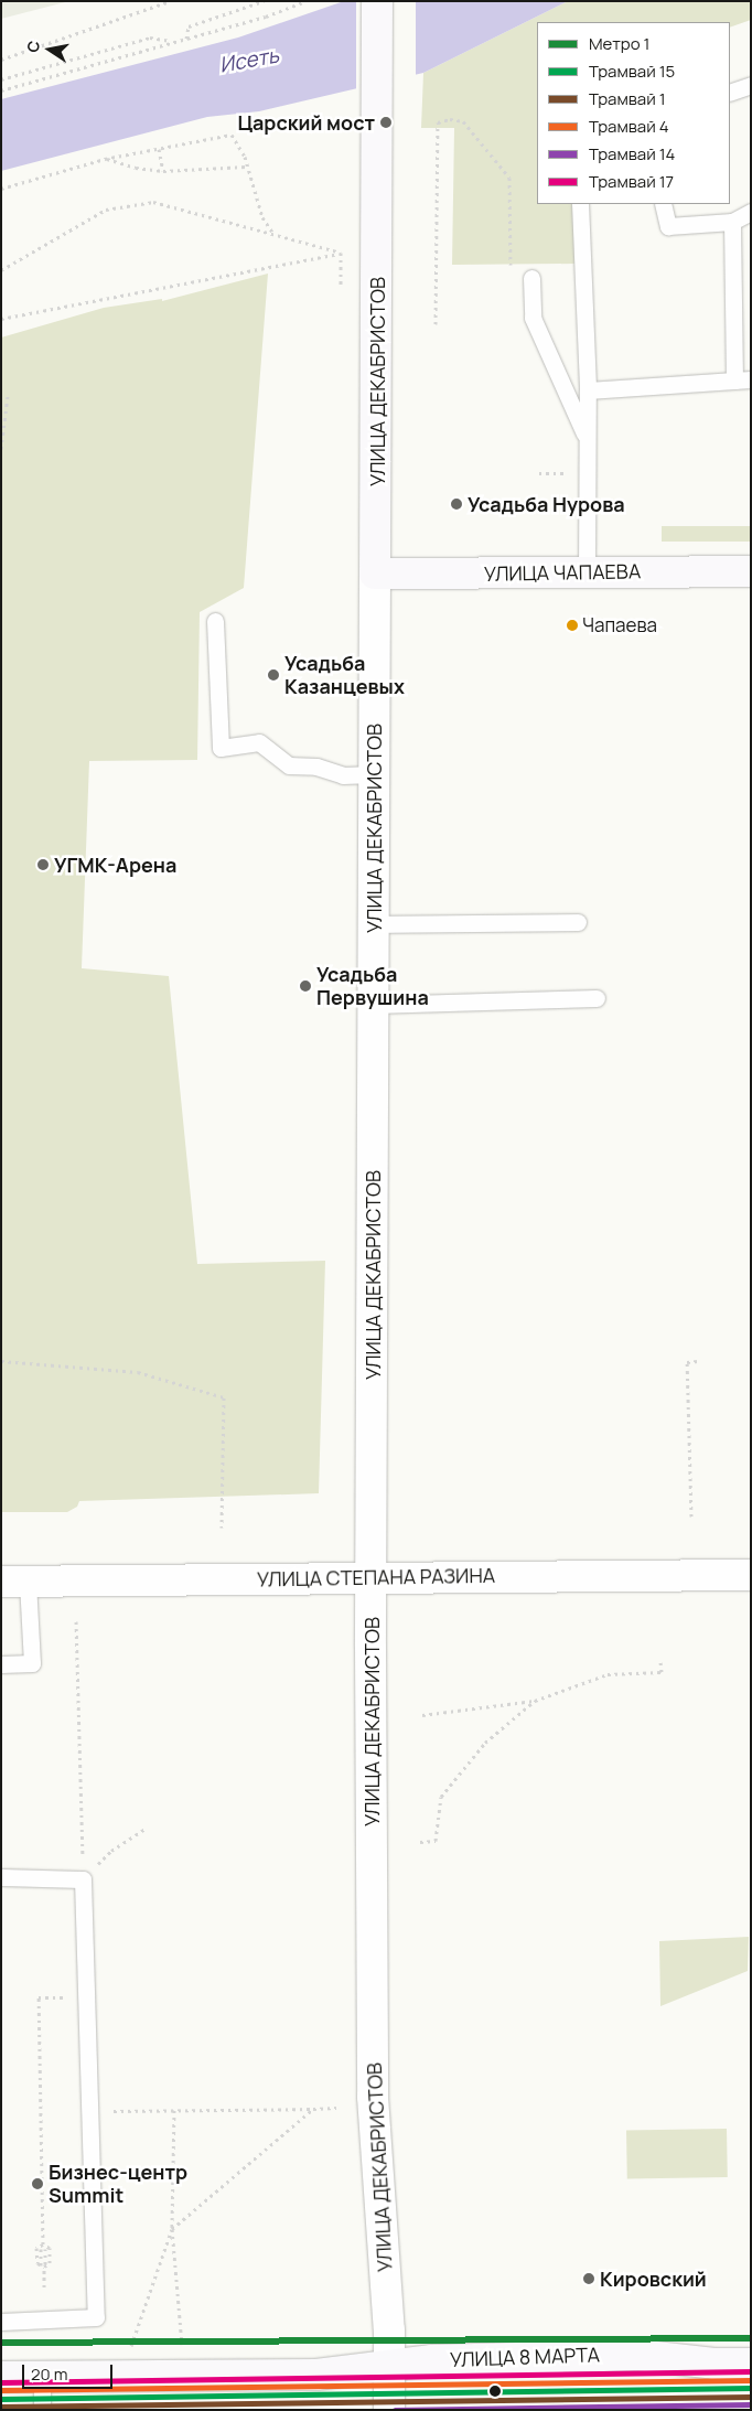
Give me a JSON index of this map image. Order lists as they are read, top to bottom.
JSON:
{
  "streets": {
    "main road": ["УЛИЦА ДЕКАБРИСТОВ", "УЛИЦА ЧАПАЕВА", "УЛИЦА 8 МАРТА"],
    "street": ["УЛИЦА СТЕПАНА РАЗИНА"]
  },
  "crossings": [
    ["УЛИЦА ДЕКАБРИСТОВ", "УЛИЦА ЧАПАЕВА"],
    ["УЛИЦА ДЕКАБРИСТОВ", "УЛИЦА СТЕПАНА РАЗИНА"],
    ["УЛИЦА ДЕКАБРИСТОВ", "УЛИЦА 8 МАРТА"]
  ],
  "water": ["Исеть"],
  "places": [
    "Царский мост",
    "Усадьба Нурова",
    "Чапаева",
    "Усадьба Казанцевых",
    "УГМК-Арена",
    "Усадьба Первушина",
    "Бизнес-центр Summit",
    "Кировский"
  ],
  "lines": [
    "metro line 1",
    "tram line 17",
    "tram line 4",
    "tram line 15",
    "tram line 1",
    "tram line 14"
  ],
  "legend": [
    "Метро 1",
    "Трамвай 15",
    "Трамвай 1",
    "Трамвай 4",
    "Трамвай 14",
    "Трамвай 17"
  ],
  "scale_bar": "20 m",
  "north": "left"
}
